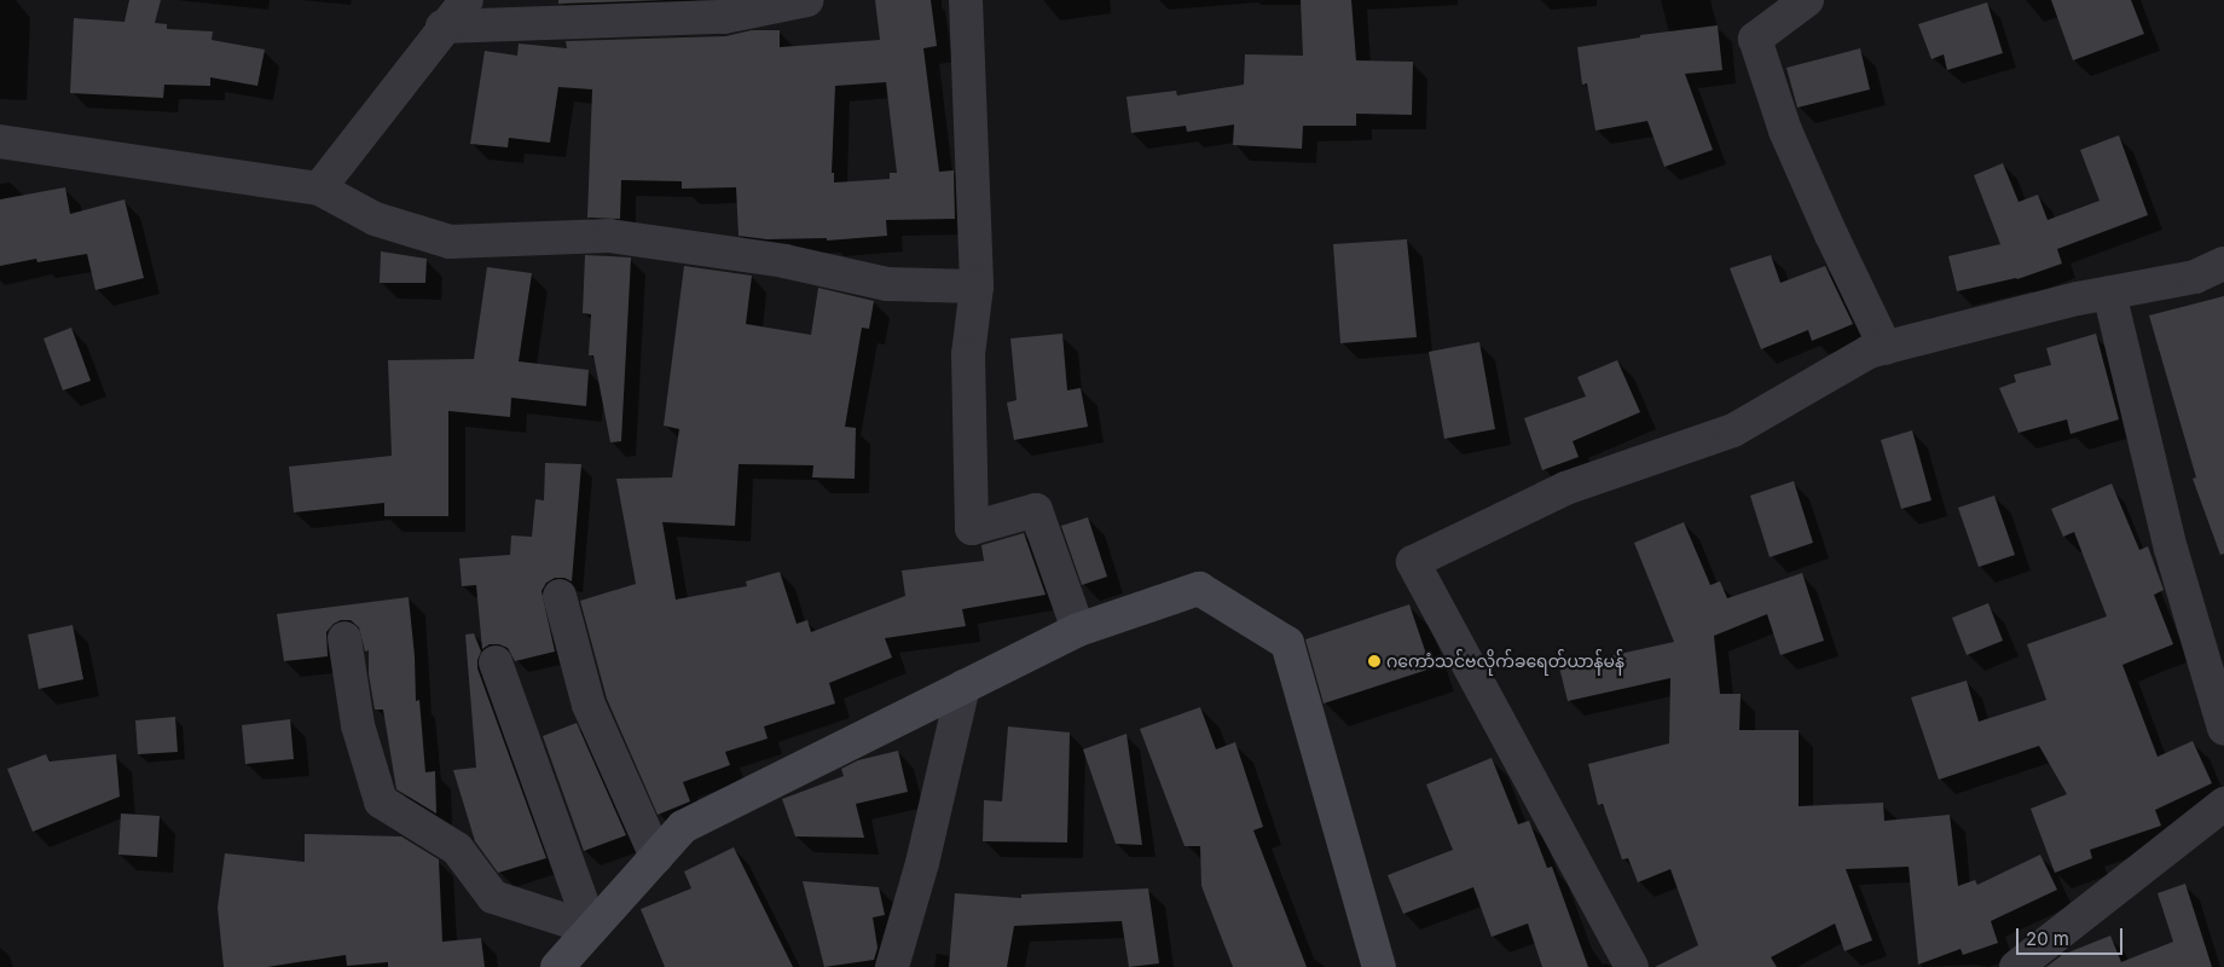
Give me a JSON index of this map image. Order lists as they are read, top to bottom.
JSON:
{
  "places": ["ဂကောံသင်ဗလိုက်ခရေတ်ယာန်မန်"],
  "scale_bar": "20 m"
}
